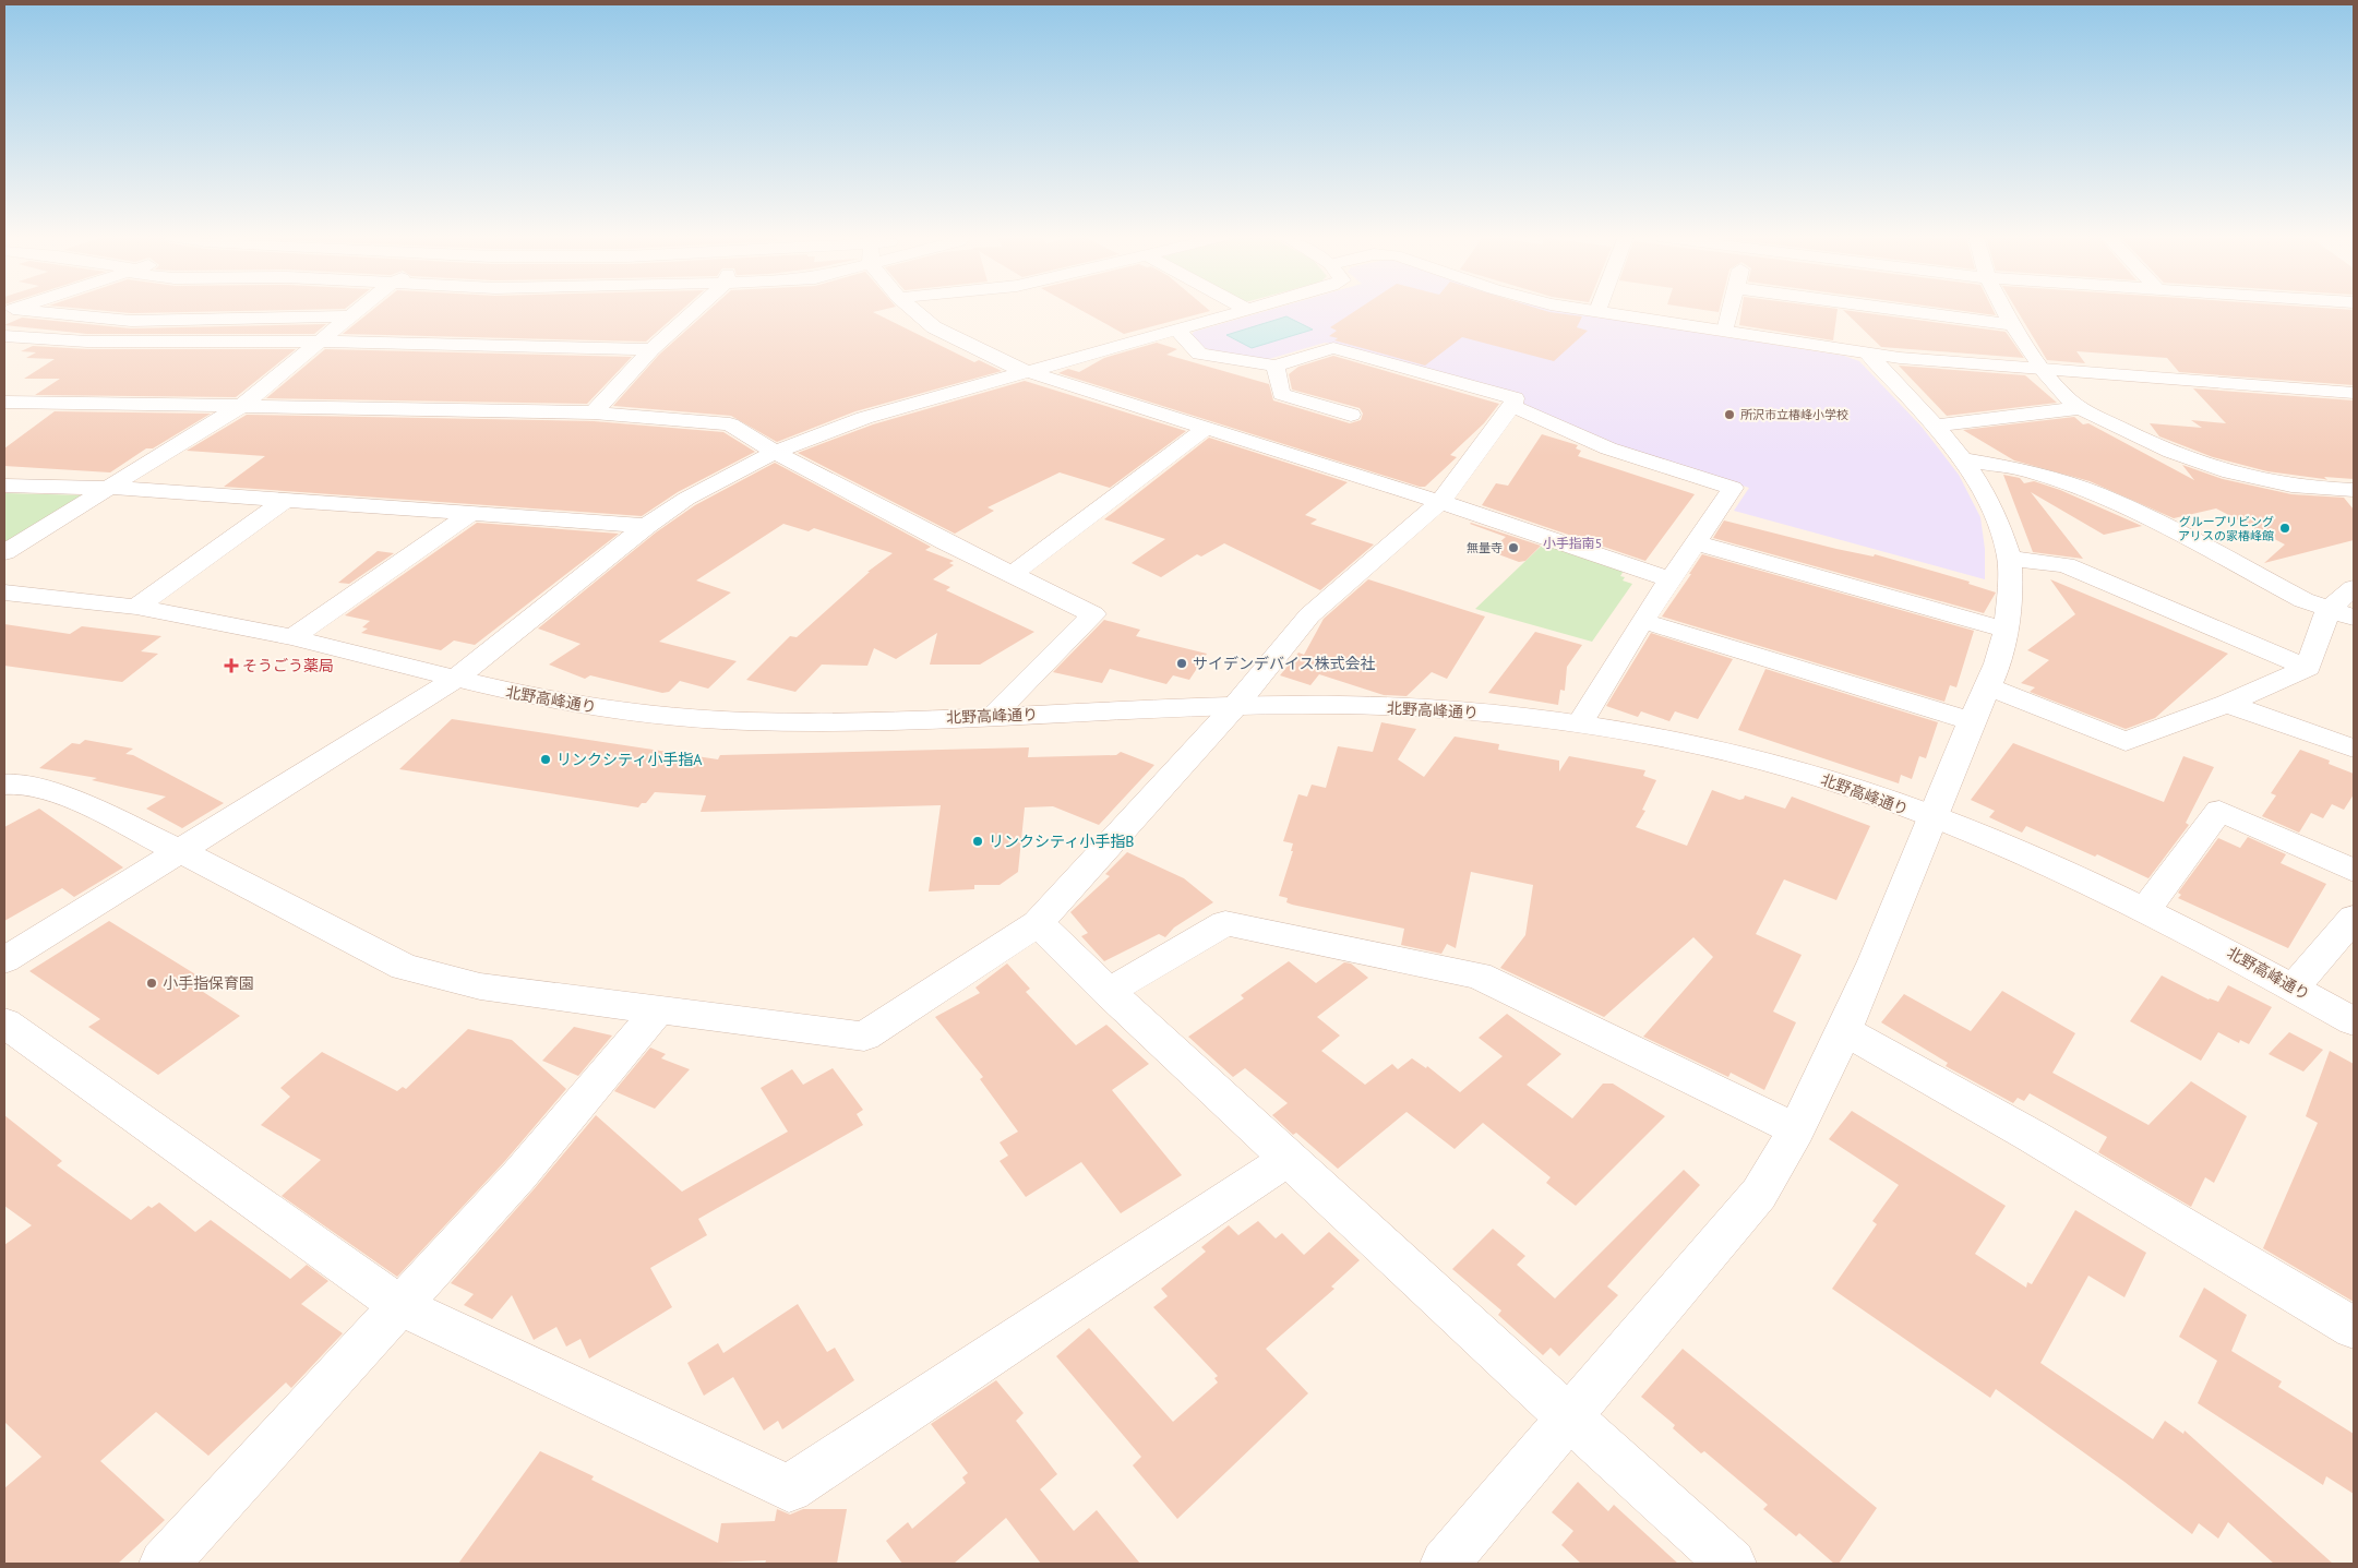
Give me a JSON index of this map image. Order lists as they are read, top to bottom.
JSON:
{
  "streets": {
    "street": ["北野高峰通り"]
  },
  "districts": ["小手指南5"],
  "places": {
    "other": [
      "所沢市立椿峰小学校",
      "グループリビング アリスの家椿峰館",
      "無量寺",
      "サイデンデバイス株式会社",
      "リンクシティ小手指A",
      "リンクシティ小手指B",
      "小手指保育園"
    ],
    "health": ["そうごう薬局"]
  }
}
